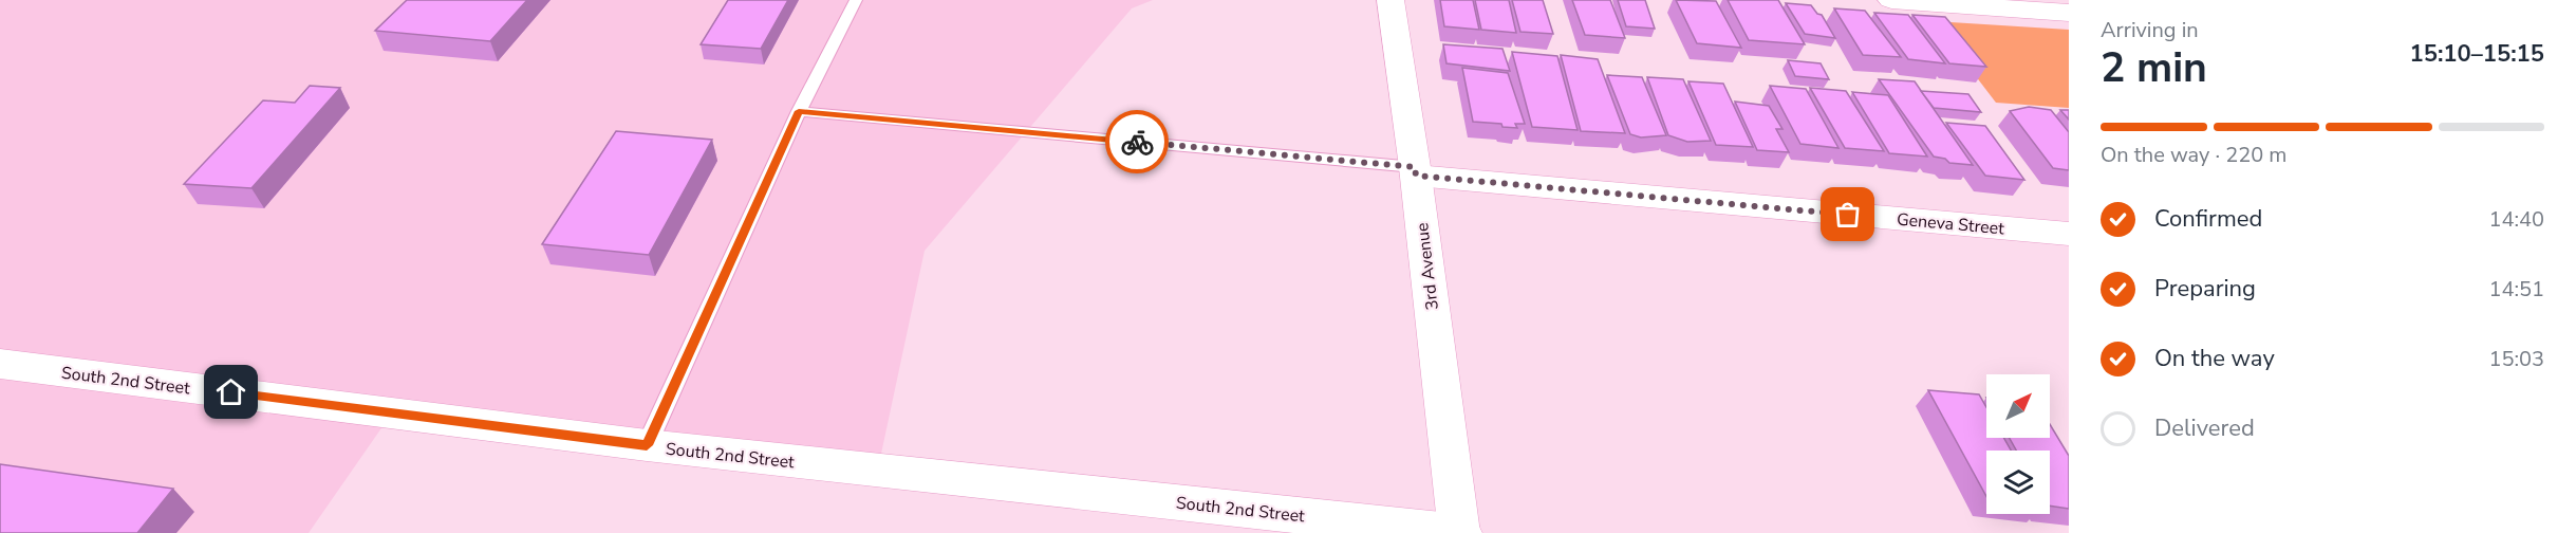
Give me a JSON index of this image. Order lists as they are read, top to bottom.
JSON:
{
  "streets": {
    "street": ["Geneva Street", "3rd Avenue", "South 2nd Street"]
  },
  "crossings": [
    ["Geneva Street", "3rd Avenue"],
    ["3rd Avenue", "South 2nd Street"]
  ],
  "north": "top right",
  "page": {
    "heading": ["2 min", "Arriving in", "15:10–15:15"],
    "bar": "On the way · 220 m",
    "list": [
      ["Confirmed", "14:40"],
      ["Preparing", "14:51"],
      ["On the way", "15:03"],
      "Delivered"
    ]
  }
}
